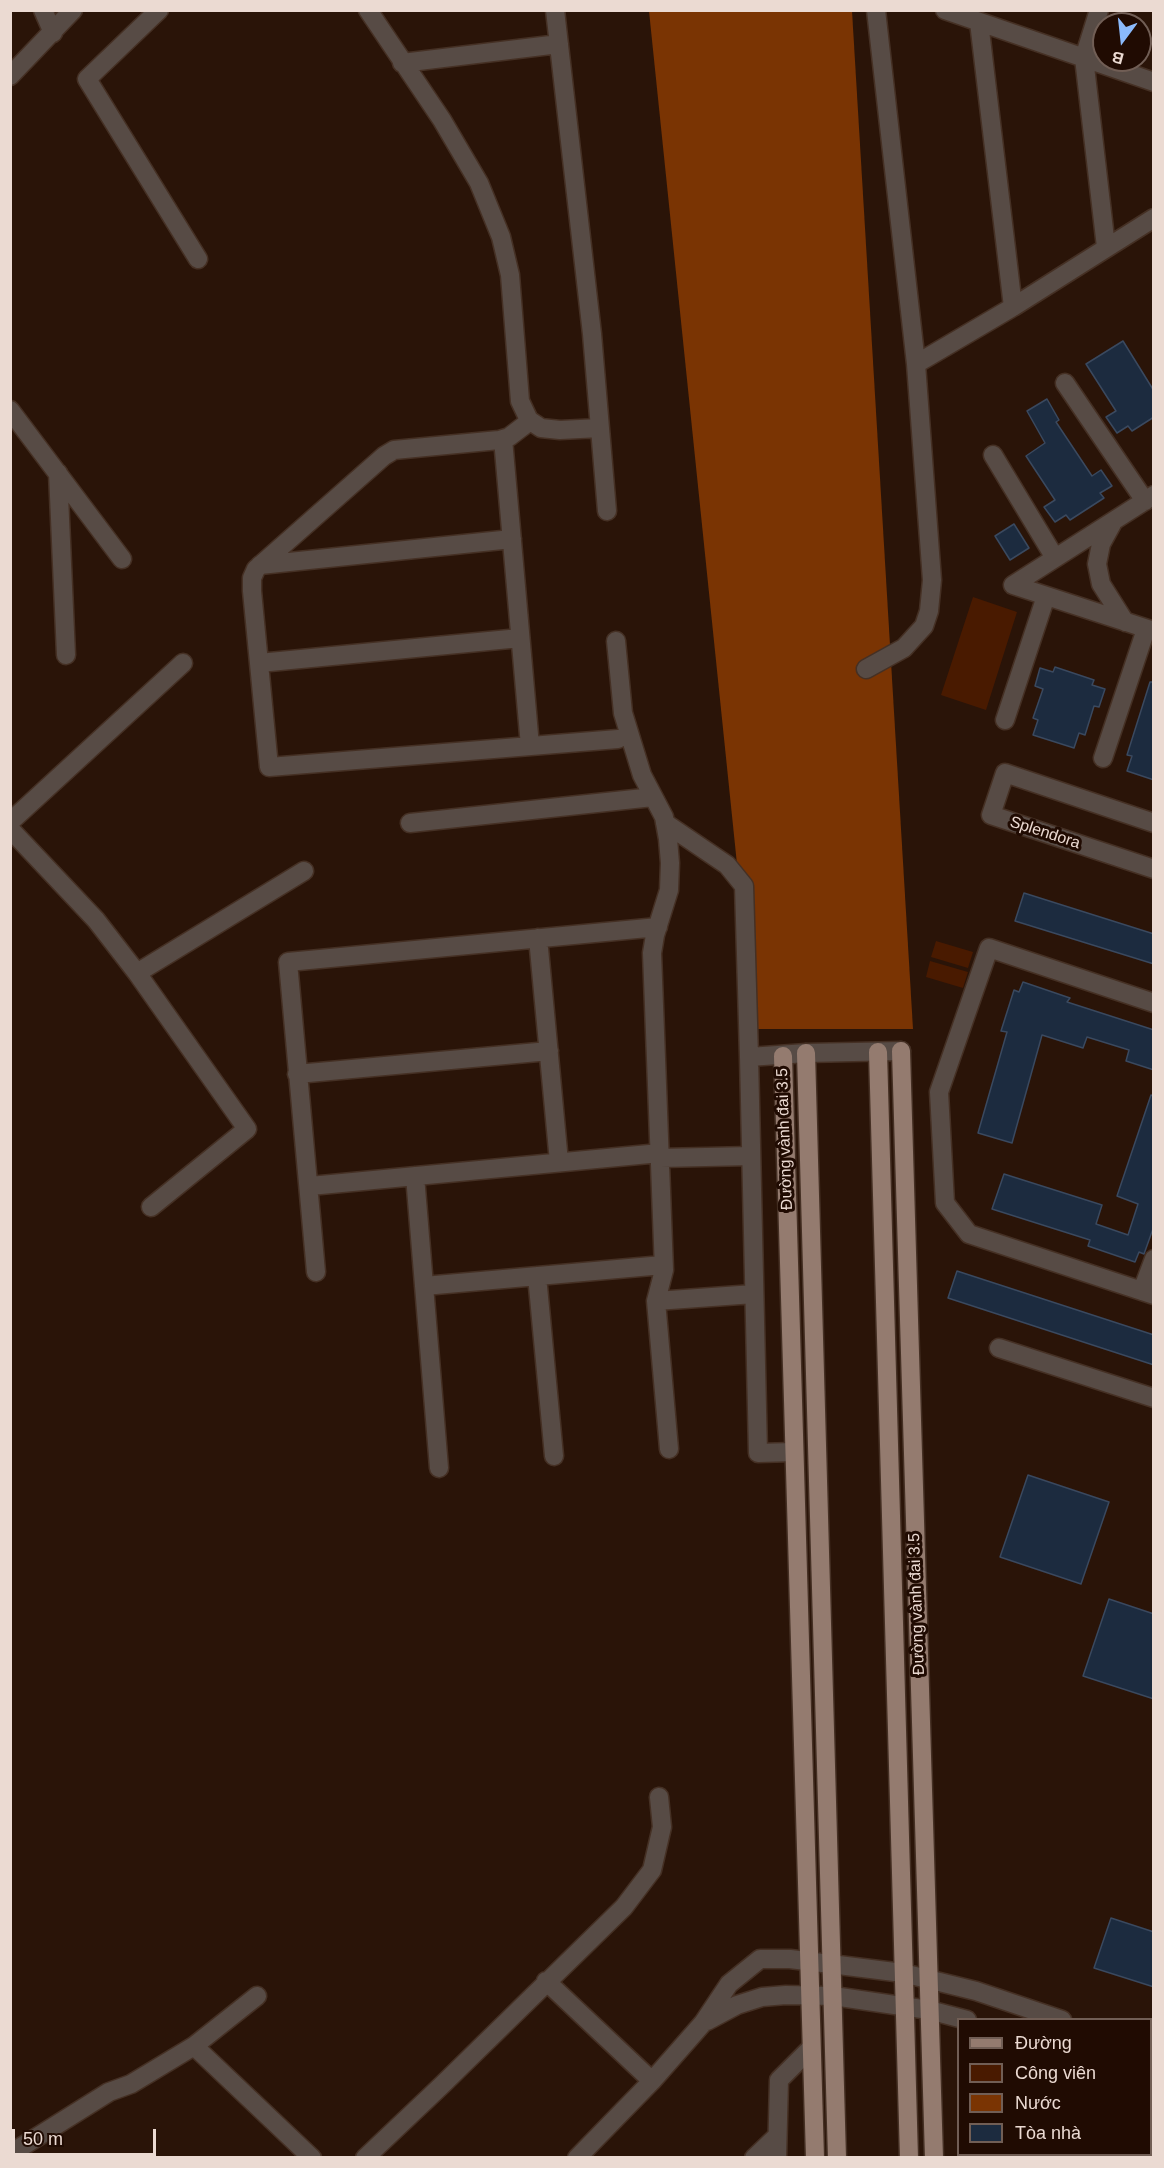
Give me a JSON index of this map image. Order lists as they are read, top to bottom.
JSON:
{
  "streets": {
    "main road": ["Đường vành đai 3.5"],
    "street": ["Splendora"]
  },
  "legend": [
    "Đường",
    "Công viên",
    "Nước",
    "Tòa nhà"
  ],
  "scale_bar": "50 m",
  "north": "bottom"
}
